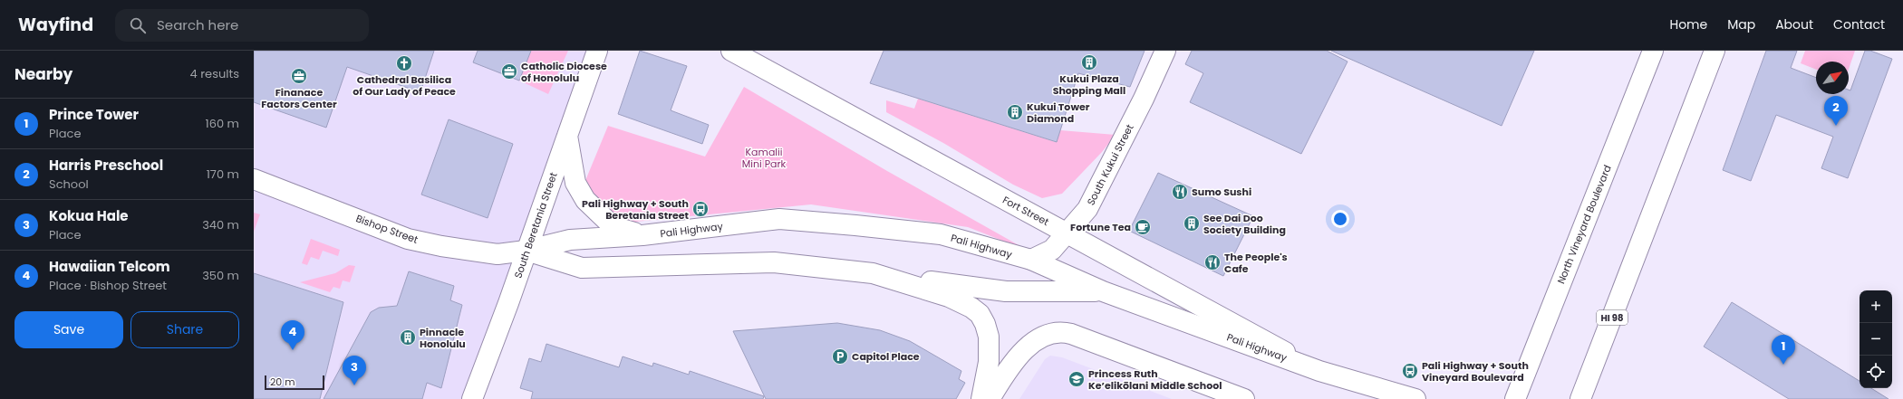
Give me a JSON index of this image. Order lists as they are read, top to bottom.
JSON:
{
  "streets": {
    "main road": [
      "South Kukui Street",
      "Fort Street",
      "North Vineyard Boulevard",
      "South Beretania Street",
      "Bishop Street",
      "Pali Highway",
      "HI 98"
    ]
  },
  "crossings": [
    ["South Kukui Street", "Fort Street"],
    ["South Kukui Street", "Pali Highway"],
    ["Fort Street", "Pali Highway"],
    ["South Beretania Street", "Bishop Street"],
    ["South Beretania Street", "Pali Highway"],
    ["Bishop Street", "Pali Highway"]
  ],
  "parks": ["Kamalii Mini Park"],
  "places": {
    "building": [
      "Kukui Plaza Shopping Mall",
      "Kukui Tower Diamond",
      "See Dai Doo Society Building",
      "Pinnacle Honolulu"
    ],
    "church": ["Cathedral Basilica of Our Lady of Peace"],
    "office": ["Catholic Diocese of Honolulu", "Finanace Factors Center"],
    "restaurant": ["Sumo Sushi", "The People's Cafe"],
    "bus stop": ["Pali Highway + South Beretania Street", "Pali Highway + South Vineyard Boulevard"],
    "cafe": ["Fortune Tea"],
    "parking": ["Capitol Place"],
    "school or university": ["Princess Ruth Ke’elikōlani Middle School"]
  },
  "scale_bar": "20 m",
  "north": "top right",
  "page": {
    "header": "Wayfind",
    "search": "Search here",
    "nav": [
      "Home",
      "Map",
      "About",
      "Contact"
    ],
    "heading": ["Nearby", "4 results"],
    "pins": [
      "2",
      "4",
      "1",
      "3"
    ],
    "list": [
      {
        "mark": "1",
        "name": "Prince Tower",
        "note": "Place",
        "value": "160 m"
      },
      {
        "mark": "2",
        "name": "Harris Preschool",
        "note": "School",
        "value": "170 m"
      },
      {
        "mark": "3",
        "name": "Kokua Hale",
        "note": "Place",
        "value": "340 m"
      },
      {
        "mark": "4",
        "name": "Hawaiian Telcom",
        "note": "Place · Bishop Street",
        "value": "350 m"
      }
    ],
    "map_buttons": ["+", "−"],
    "buttons": ["Save", "Share"],
    "scale": "20 m"
  }
}
